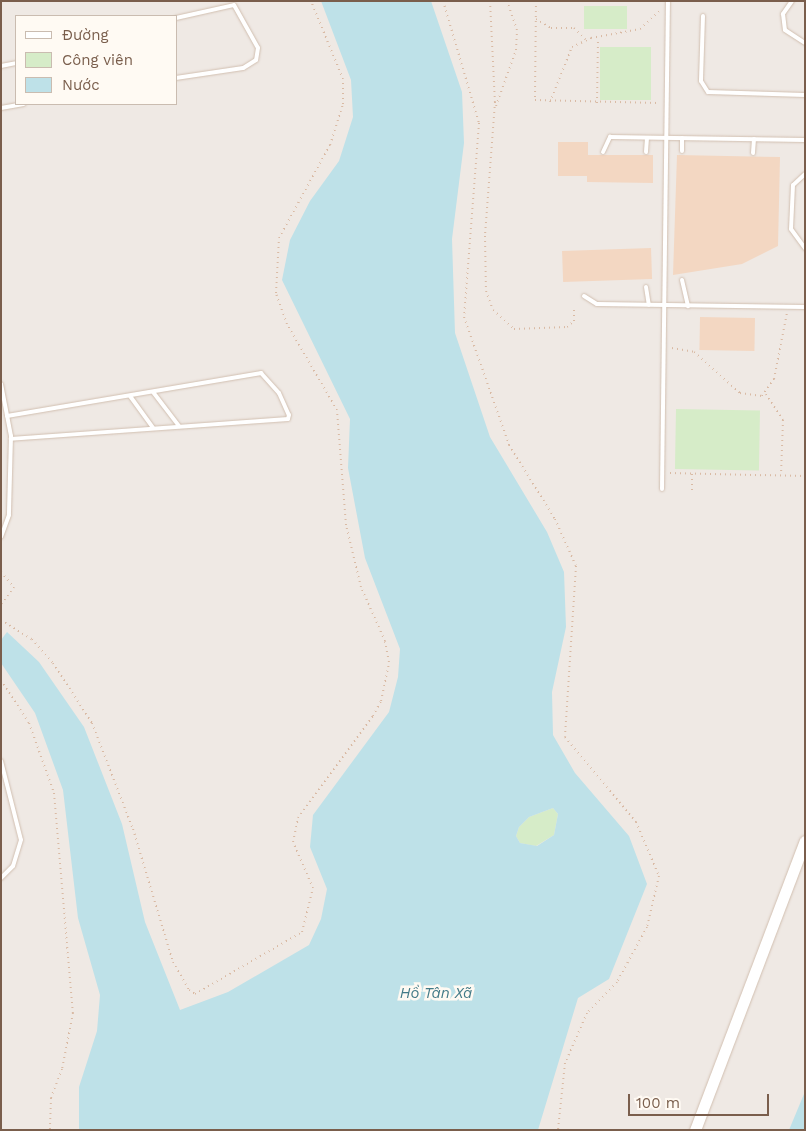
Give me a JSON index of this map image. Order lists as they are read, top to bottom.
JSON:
{
  "water": ["Hồ Tân Xã"],
  "legend": ["Đường", "Công viên", "Nước"],
  "scale_bar": "100 m"
}
